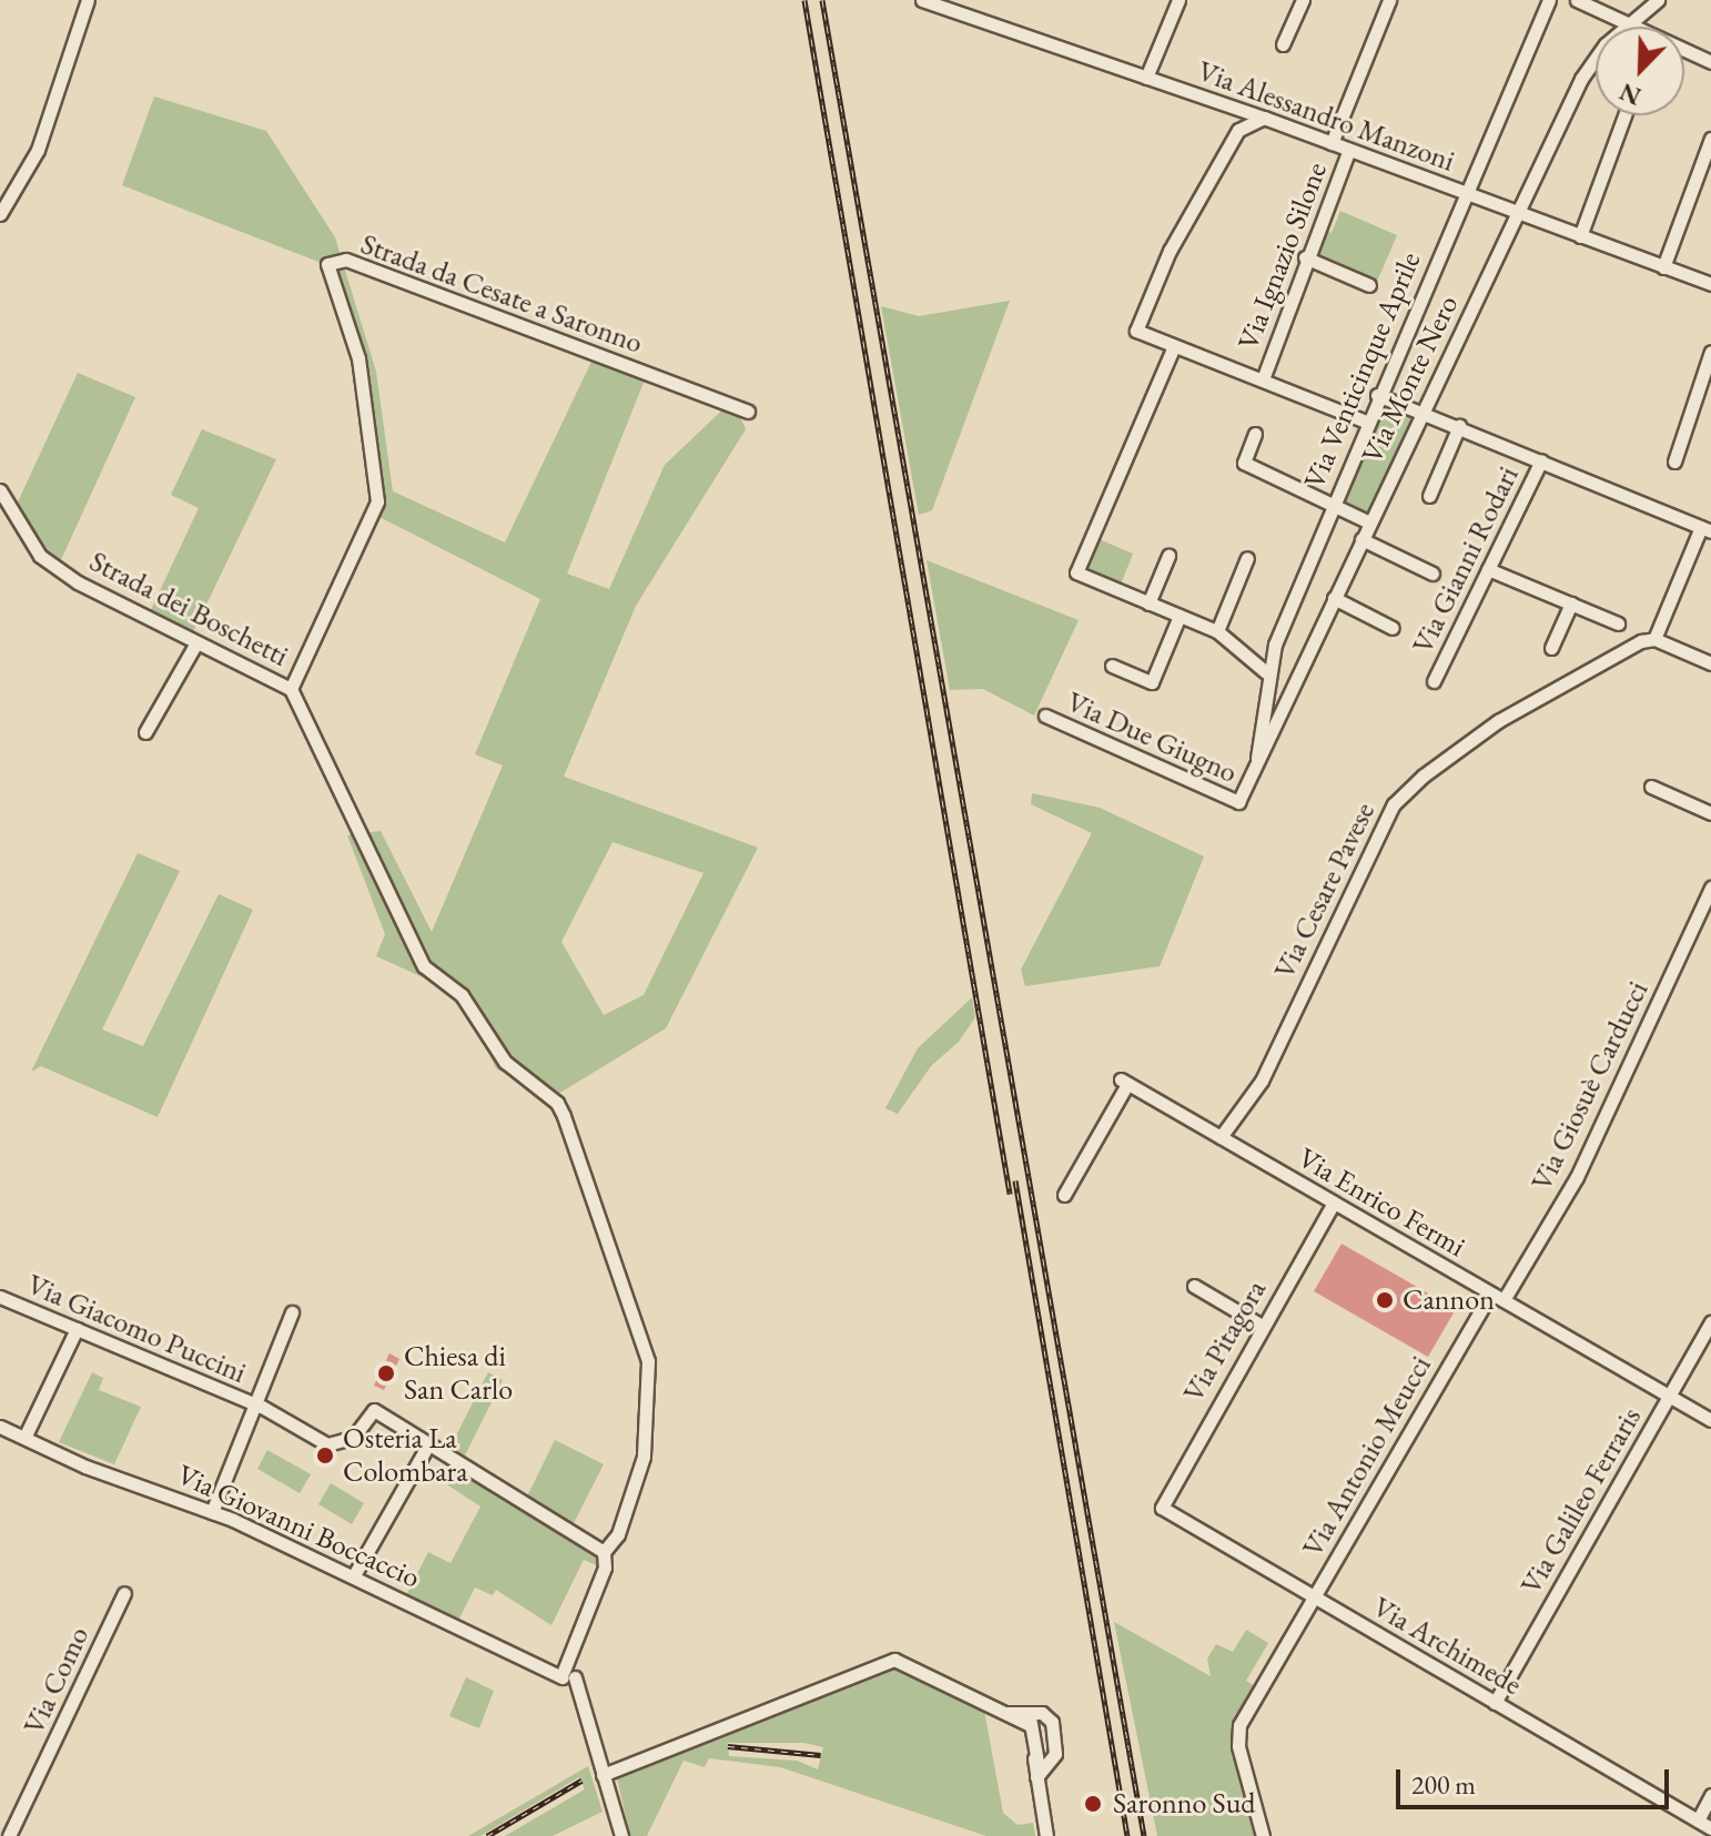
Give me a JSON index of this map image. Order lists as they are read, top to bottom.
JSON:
{
  "streets": {
    "street": [
      "Via Alessandro Manzoni",
      "Via Ignazio Silone",
      "Strada da Cesate a Saronno",
      "Via Venticinque Aprile",
      "Via Monte Nero",
      "Via Gianni Rodari",
      "Strada dei Boschetti",
      "Via Due Giugno",
      "Via Cesare Pavese",
      "Via Giosuè Carducci",
      "Via Enrico Fermi",
      "Via Giacomo Puccini",
      "Via Pitagora",
      "Via Antonio Meucci",
      "Via Galileo Ferraris",
      "Via Giovanni Boccaccio",
      "Via Archimede",
      "Via Como"
    ]
  },
  "crossings": [
    ["Via Alessandro Manzoni", "Via Ignazio Silone"],
    ["Via Alessandro Manzoni", "Via Venticinque Aprile"],
    ["Via Alessandro Manzoni", "Via Monte Nero"],
    ["Strada da Cesate a Saronno", "Strada dei Boschetti"],
    ["Via Venticinque Aprile", "Via Monte Nero"],
    ["Via Monte Nero", "Via Due Giugno"],
    ["Via Cesare Pavese", "Via Enrico Fermi"],
    ["Via Giosuè Carducci", "Via Enrico Fermi"],
    ["Via Enrico Fermi", "Via Pitagora"],
    ["Via Enrico Fermi", "Via Antonio Meucci"],
    ["Via Enrico Fermi", "Via Galileo Ferraris"],
    ["Via Pitagora", "Via Archimede"],
    ["Via Antonio Meucci", "Via Archimede"],
    ["Via Galileo Ferraris", "Via Archimede"]
  ],
  "places": [
    "Cannon",
    "Chiesa di San Carlo",
    "Osteria La Colombara",
    "Saronno Sud"
  ],
  "scale_bar": "200 m",
  "north": "bottom left"
}
